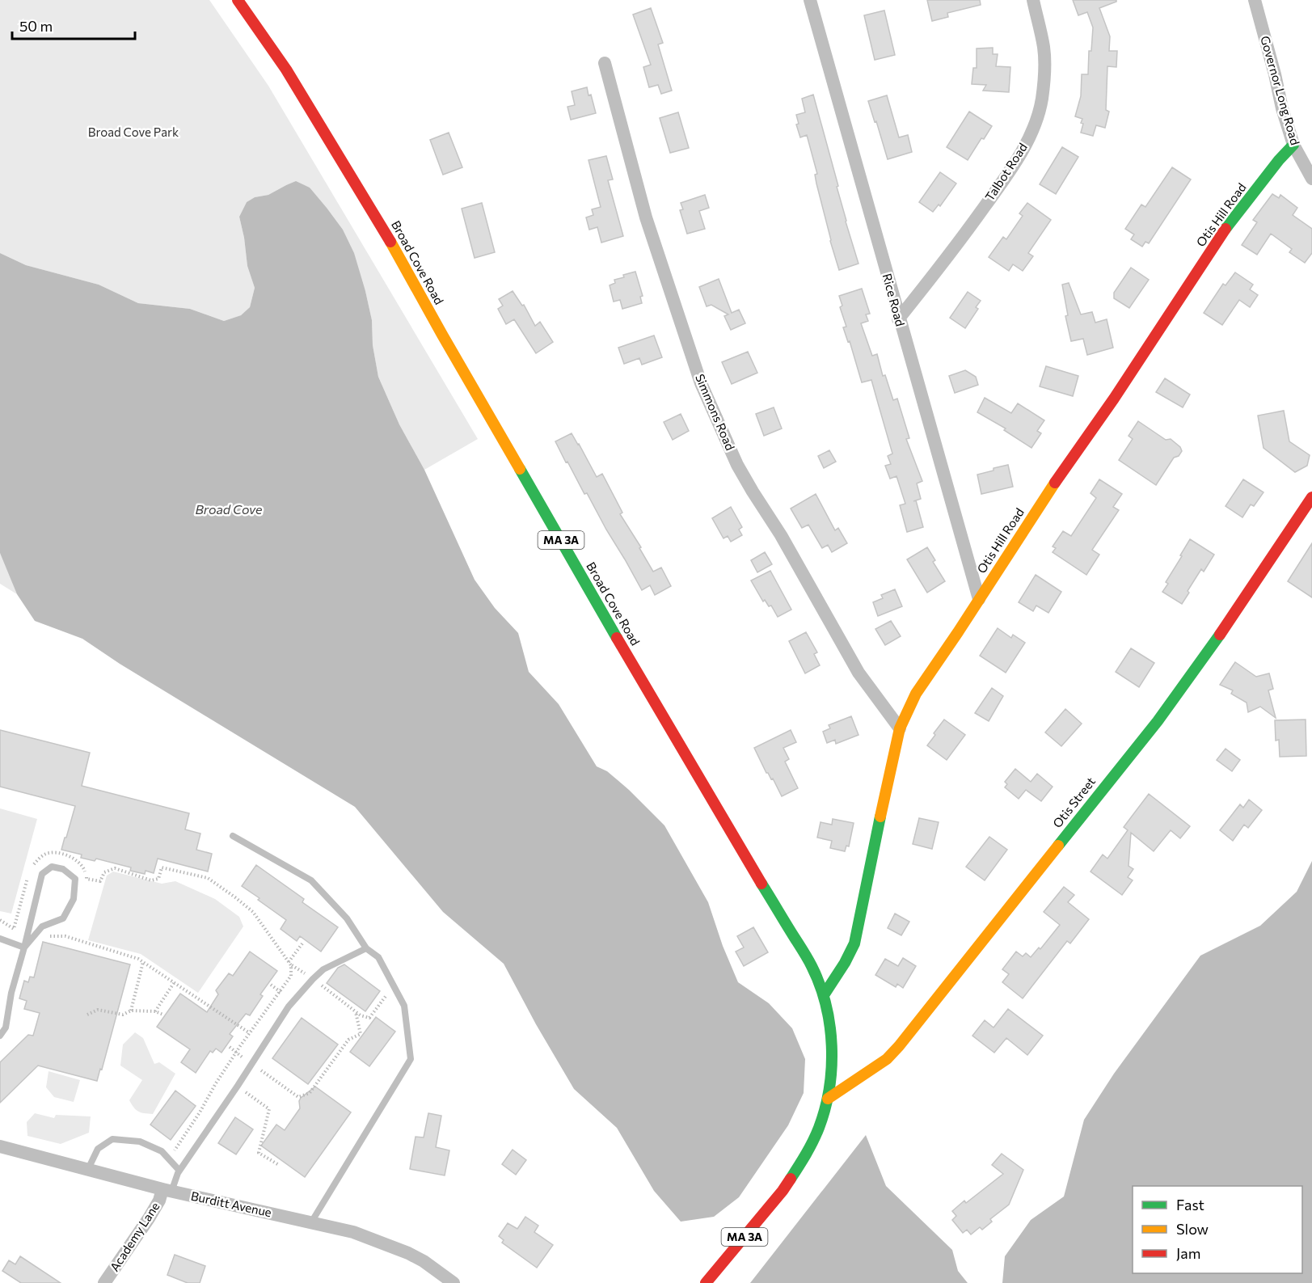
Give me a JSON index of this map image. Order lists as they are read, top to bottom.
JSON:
{
  "streets": {
    "street": [
      "Governor Long Road",
      "Talbot Road",
      "Otis Hill Road",
      "Broad Cove Road",
      "Rice Road",
      "Simmons Road",
      "MA 3A",
      "Otis Street",
      "Burditt Avenue",
      "Academy Lane"
    ]
  },
  "crossings": [
    ["Governor Long Road", "Otis Hill Road"],
    ["Talbot Road", "Rice Road"],
    ["Otis Hill Road", "Broad Cove Road"],
    ["Otis Hill Road", "Rice Road"],
    ["Otis Hill Road", "Simmons Road"],
    ["Broad Cove Road", "Otis Street"],
    ["Burditt Avenue", "Academy Lane"]
  ],
  "water": ["Broad Cove"],
  "parks": ["Broad Cove Park"],
  "legend": ["Fast", "Slow", "Jam"],
  "scale_bar": "50 m"
}
